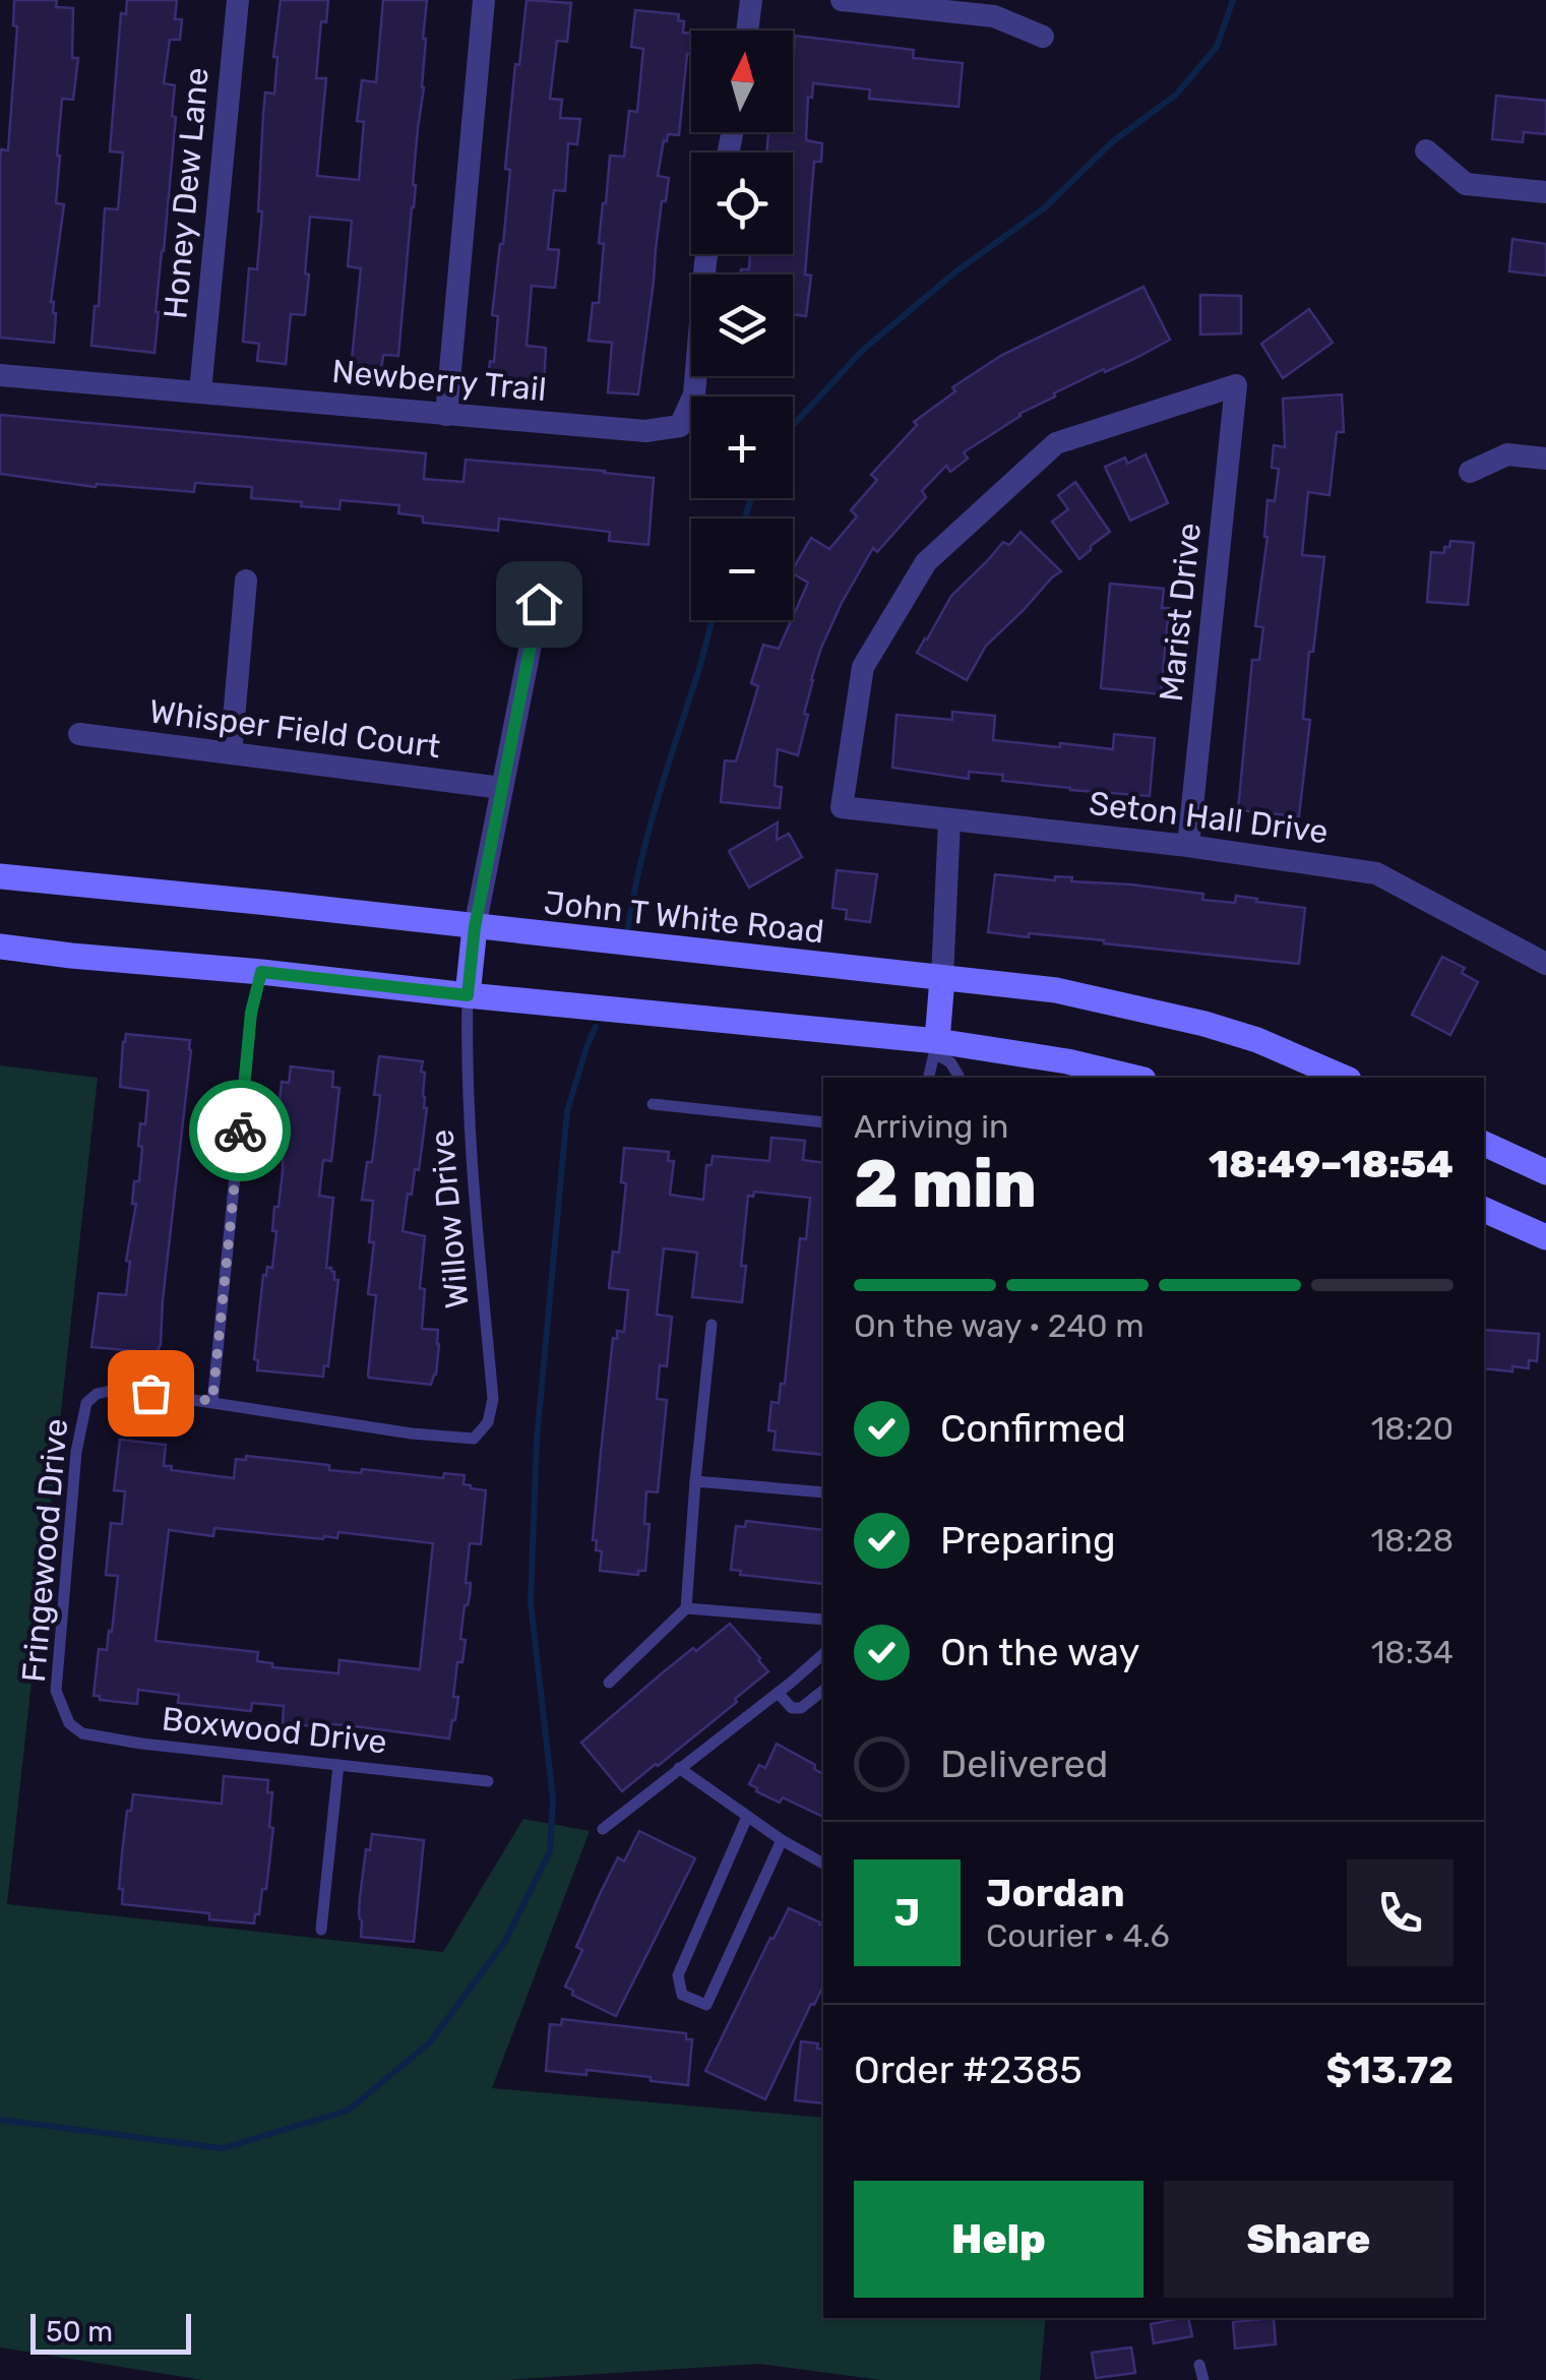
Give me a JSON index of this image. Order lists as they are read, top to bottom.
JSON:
{
  "streets": {
    "main road": ["John T White Road"],
    "street": [
      "Honey Dew Lane",
      "Newberry Trail",
      "Marist Drive",
      "Whisper Field Court",
      "Seton Hall Drive"
    ],
    "lane": ["Willow Drive", "Fringewood Drive", "Boxwood Drive"]
  },
  "crossings": [
    ["Honey Dew Lane", "Newberry Trail"],
    ["Marist Drive", "Seton Hall Drive"],
    ["Willow Drive", "Fringewood Drive"],
    ["Fringewood Drive", "Boxwood Drive"]
  ],
  "scale_bar": "50 m",
  "north": "top",
  "page": {
    "map_buttons": ["+", "−"],
    "heading": ["2 min", "Arriving in", "18:49–18:54"],
    "panel": [
      "Jordan",
      "Courier · 4.6",
      "Order #2385",
      "$13.72"
    ],
    "bar": "On the way · 240 m",
    "list": [
      ["Confirmed", "18:20"],
      ["Preparing", "18:28"],
      ["On the way", "18:34"],
      "Delivered"
    ],
    "round": "J",
    "buttons": ["Help", "Share"],
    "scale": "50 m"
  }
}
